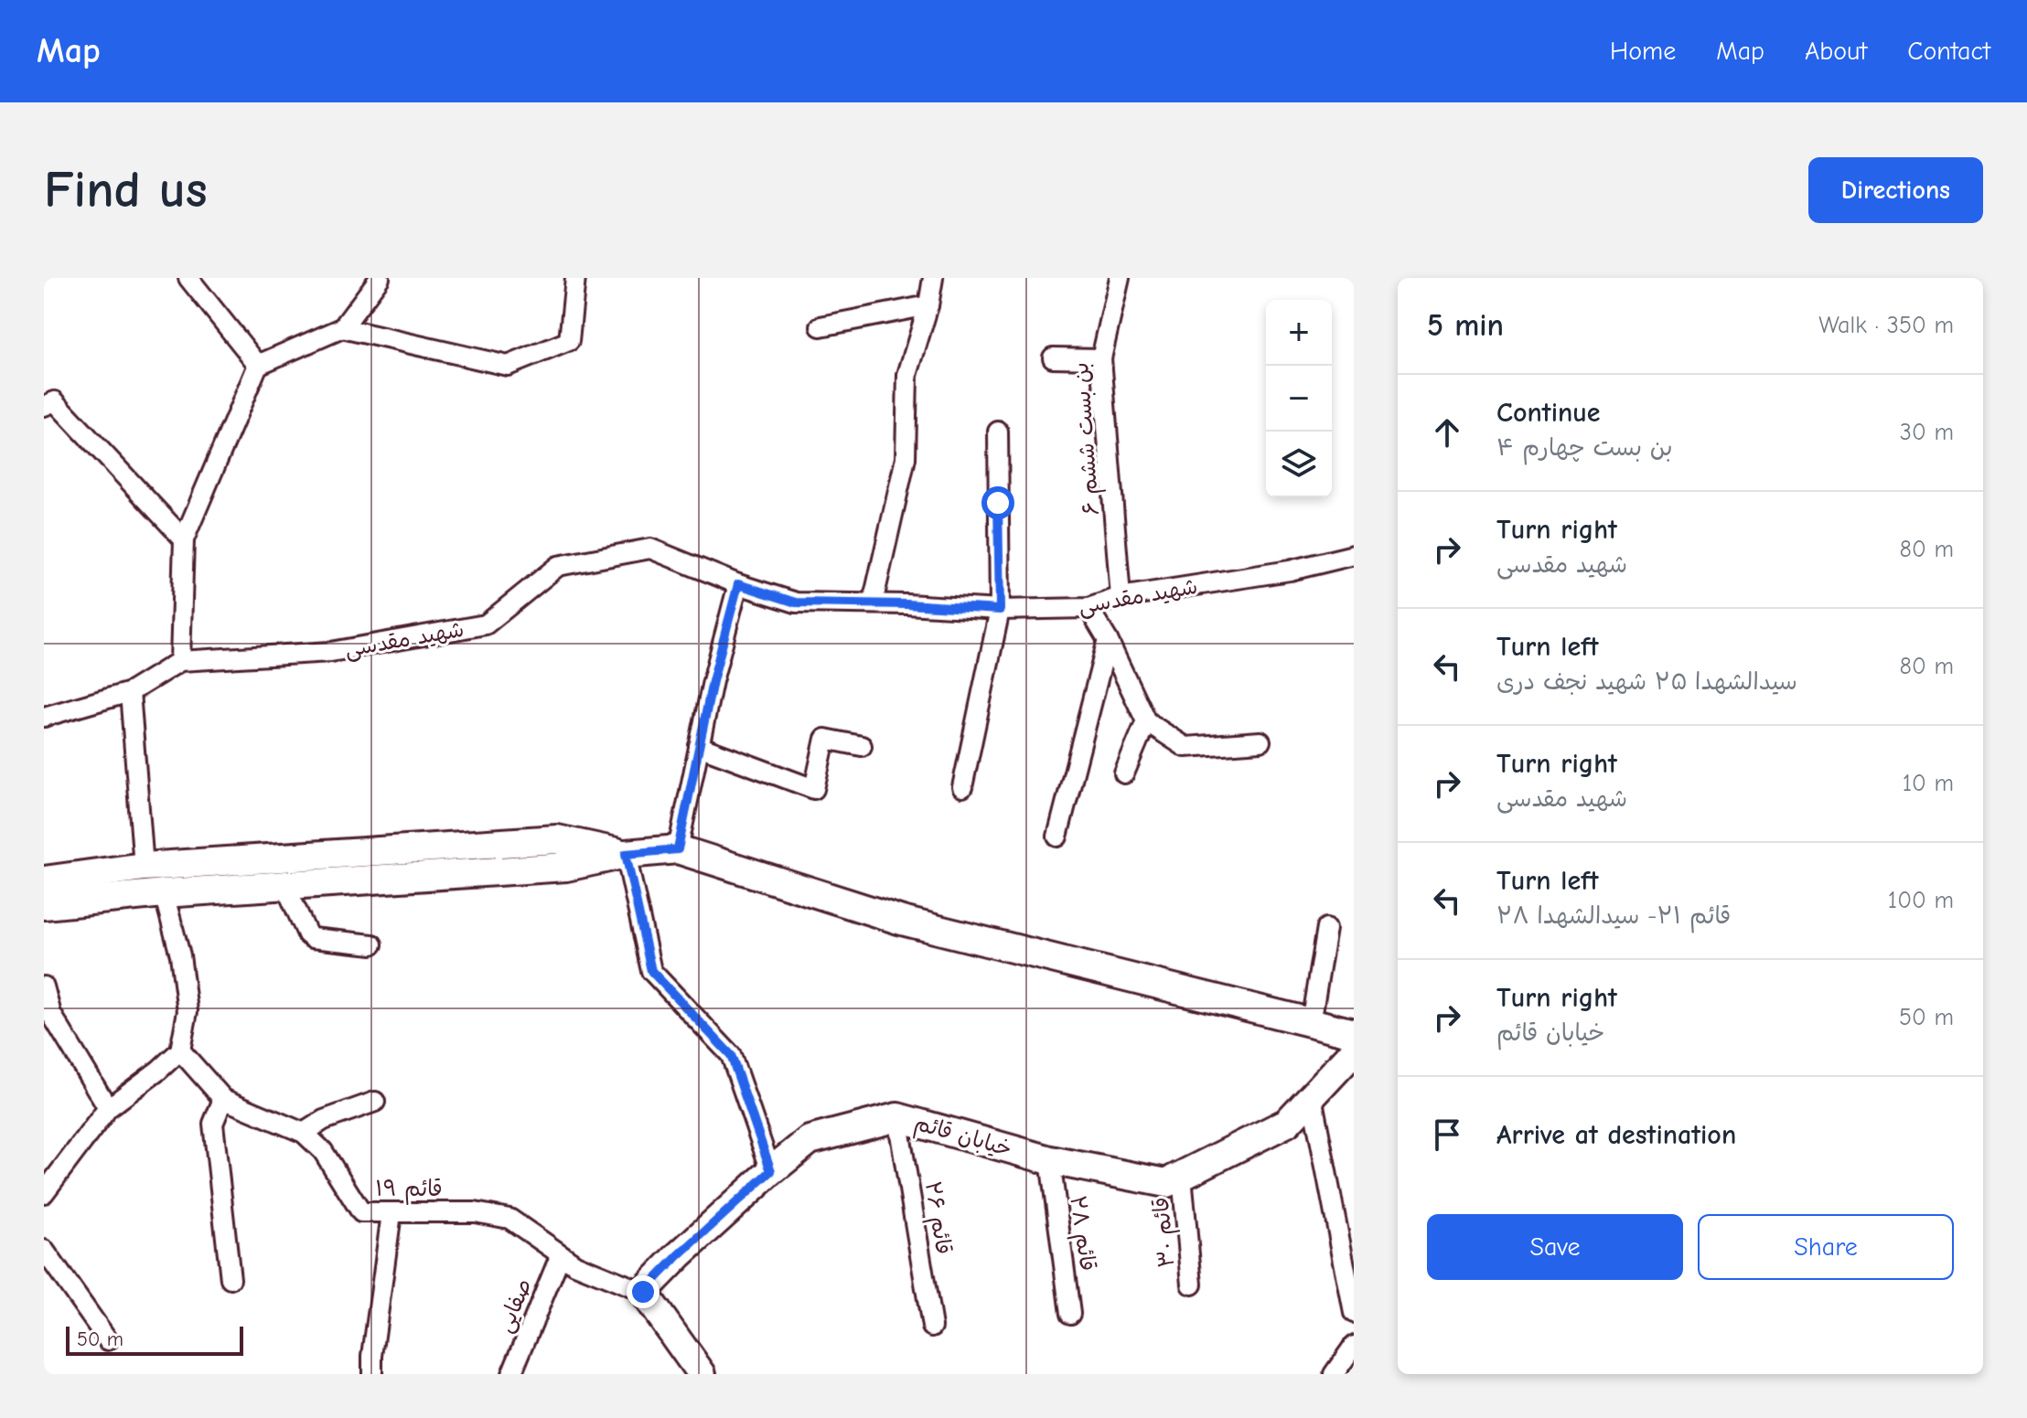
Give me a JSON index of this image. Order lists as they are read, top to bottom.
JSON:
{
  "streets": {
    "street": [
      "بن بست ششم ۶",
      "شهید مقدسی",
      "خیابان قائم",
      "قائم ۱۹",
      "قائم ۲۶",
      "قائم ۳۰",
      "قائم ۲۸",
      "صفایی"
    ]
  },
  "crossings": [
    ["بن بست ششم ۶", "شهید مقدسی"],
    ["خیابان قائم", "قائم ۱۹"],
    ["خیابان قائم", "قائم ۲۶"],
    ["خیابان قائم", "قائم ۳۰"],
    ["خیابان قائم", "قائم ۲۸"],
    ["قائم ۱۹", "صفایی"]
  ],
  "scale_bar": "50 m",
  "page": {
    "header": "Map",
    "nav": [
      "Home",
      "Map",
      "About",
      "Contact"
    ],
    "buttons": [
      "Directions",
      ["Save", "Share"]
    ],
    "title": "Find us",
    "heading": ["5 min", "Walk · 350 m"],
    "map_buttons": ["+", "−"],
    "list": [
      ["Continue", "بن بست چهارم ۴", "30 m"],
      ["Turn right", "شهید مقدسی", "80 m"],
      ["Turn left", "سیدالشهدا ۲۵ شهید نجف دری", "80 m"],
      ["Turn right", "شهید مقدسی", "10 m"],
      ["Turn left", "قائم ۲۱- سیدالشهدا ۲۸", "100 m"],
      ["Turn right", "خیابان قائم", "50 m"],
      "Arrive at destination"
    ],
    "scale": "50 m"
  }
}
